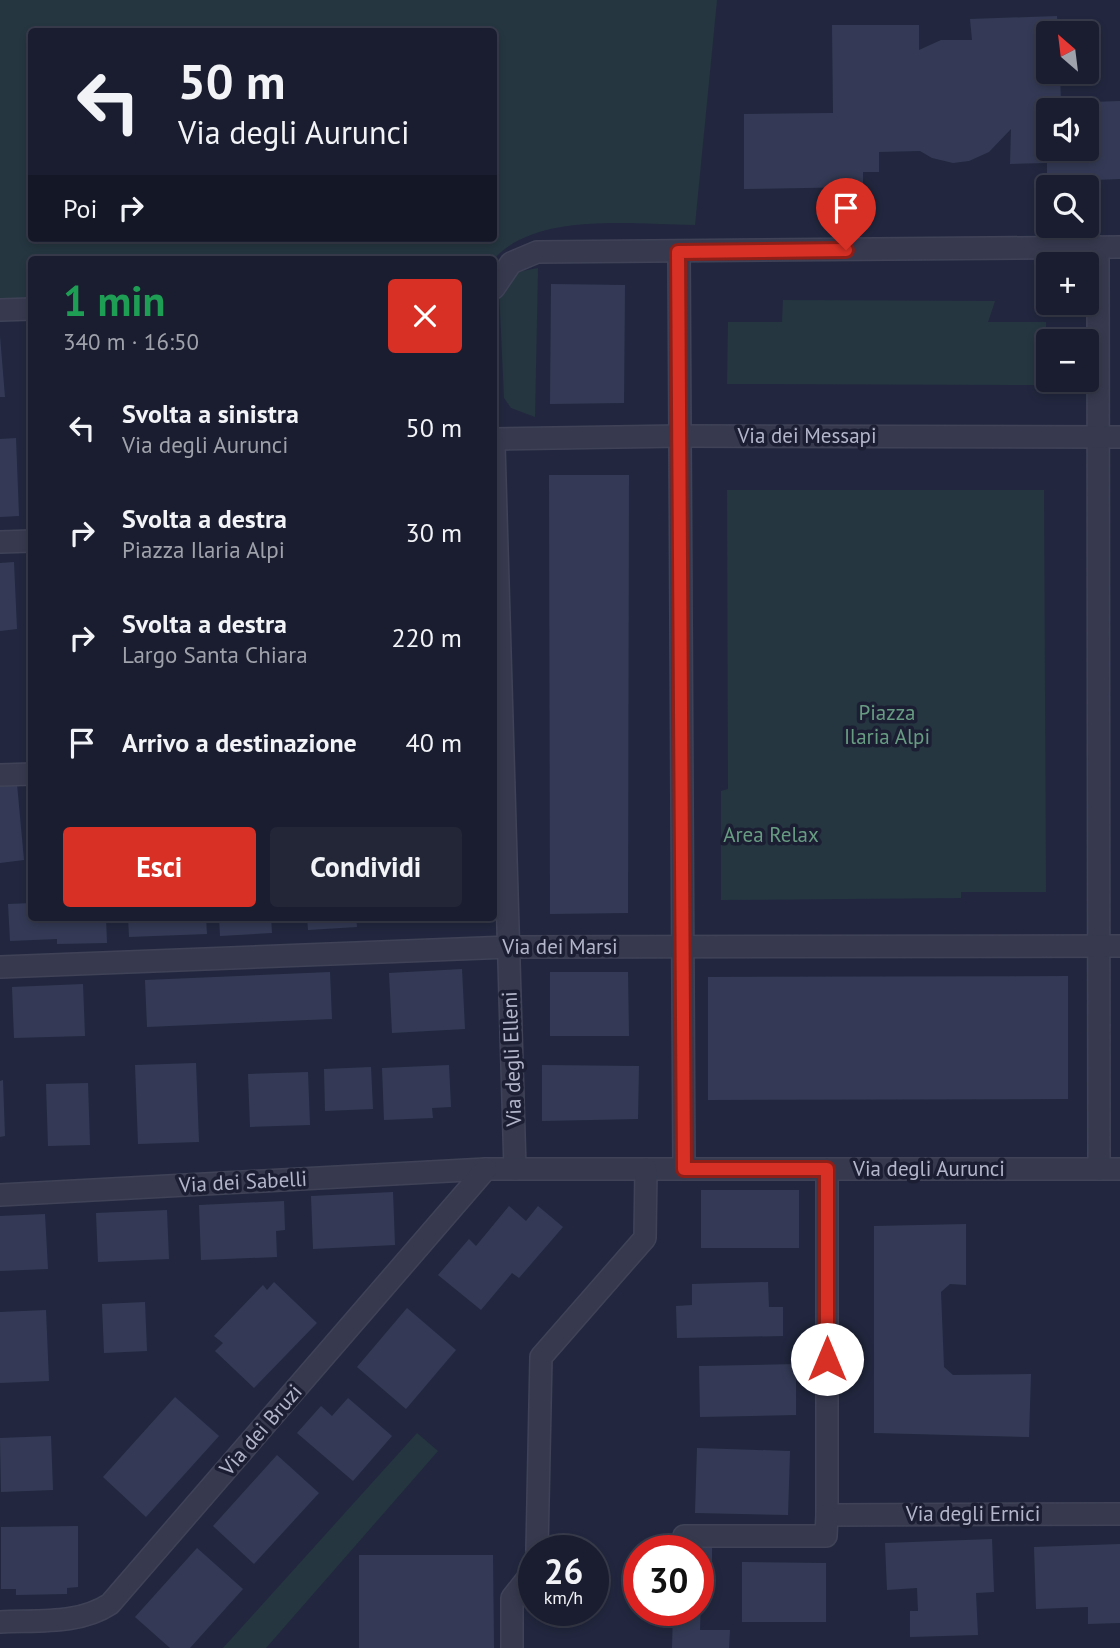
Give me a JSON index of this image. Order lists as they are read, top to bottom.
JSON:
{
  "streets": {
    "street": [
      "Via dei Messapi",
      "Via dei Marsi",
      "Via degli Elleni",
      "Via degli Aurunci",
      "Via dei Sabelli",
      "Via dei Bruzi",
      "Via degli Ernici"
    ]
  },
  "crossings": [
    ["Via dei Marsi", "Via degli Elleni"],
    ["Via degli Elleni", "Via degli Aurunci"],
    ["Via degli Aurunci", "Via dei Sabelli"],
    ["Via degli Aurunci", "Via dei Bruzi"],
    ["Via dei Sabelli", "Via dei Bruzi"]
  ],
  "parks": ["Piazza Ilaria Alpi", "Area Relax"],
  "north": "top left",
  "page": {
    "map_buttons": ["+", "−"],
    "turn": ["50 m", "Via degli Aurunci"],
    "then": "Poi",
    "heading": ["1 min", "340 m · 16:50"],
    "list": [
      {
        "name": "Svolta a sinistra",
        "note": "Via degli Aurunci",
        "value": "50 m"
      },
      {
        "name": "Svolta a destra",
        "note": "Piazza Ilaria Alpi",
        "value": "30 m"
      },
      {
        "name": "Svolta a destra",
        "note": "Largo Santa Chiara",
        "value": "220 m"
      },
      {
        "name": "Arrivo a destinazione",
        "value": "40 m"
      }
    ],
    "buttons": ["Esci", "Condividi"],
    "speed": "26 km/h",
    "limit": "30"
  }
}
